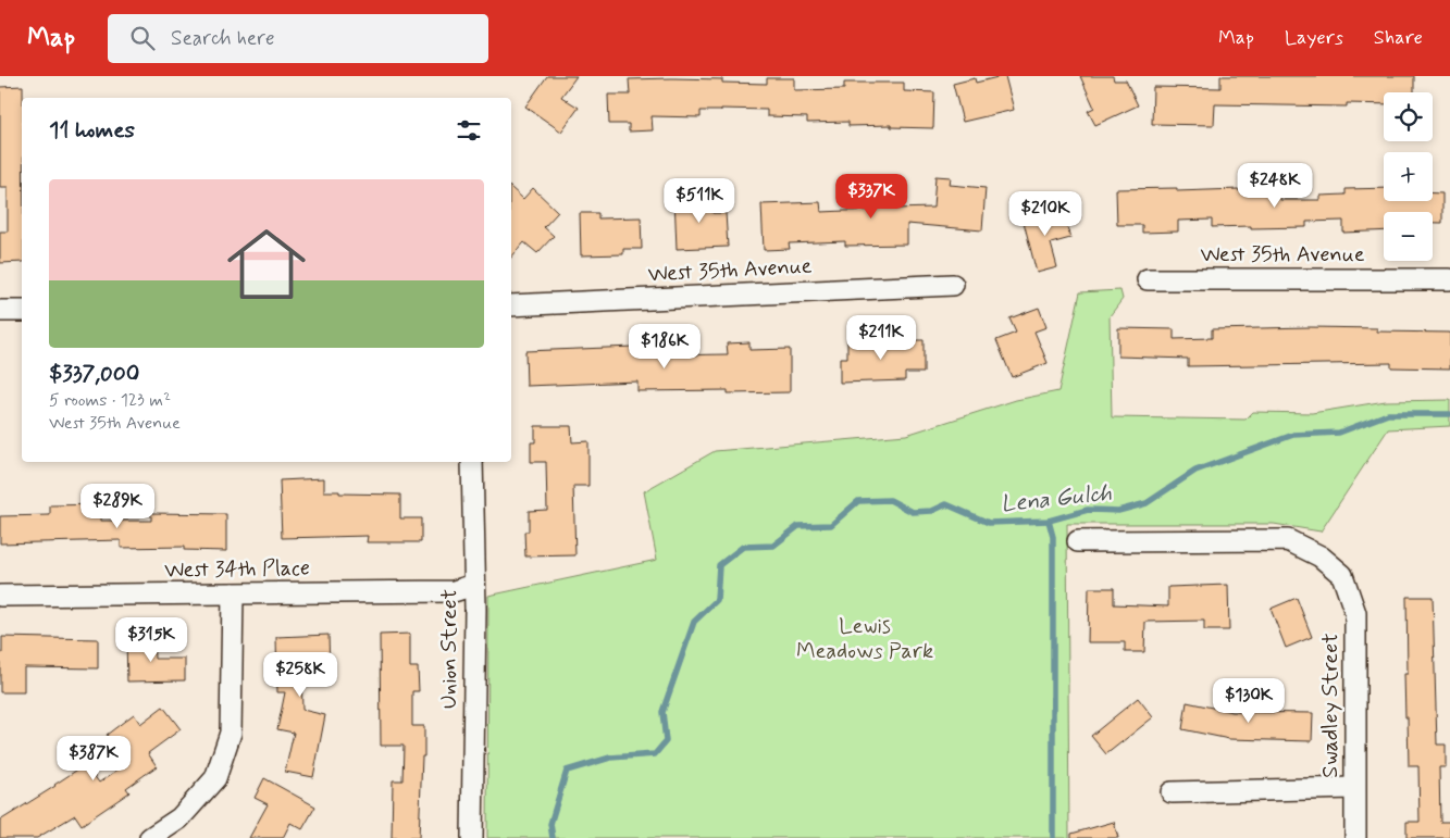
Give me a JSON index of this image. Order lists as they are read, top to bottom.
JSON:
{
  "streets": {
    "street": [
      "West 35th Avenue",
      "West 34th Place",
      "Union Street",
      "Swadley Street"
    ]
  },
  "crossings": [
    ["West 34th Place", "Union Street"]
  ],
  "water": ["Lena Gulch"],
  "parks": ["Lewis Meadows Park"],
  "page": {
    "header": "Map",
    "search": "Search here",
    "nav": ["Map", "Layers", "Share"],
    "map_buttons": ["+", "−"],
    "heading": "11 homes",
    "price": [
      "$248K",
      "$337K",
      "$511K",
      "$210K",
      "$211K",
      "$186K",
      "$289K",
      "$315K",
      "$258K",
      "$130K",
      "$387K"
    ],
    "list": [
      {
        "name": "$337,000",
        "note": "5 rooms · 123 m² · West 35th Avenue"
      }
    ]
  }
}
